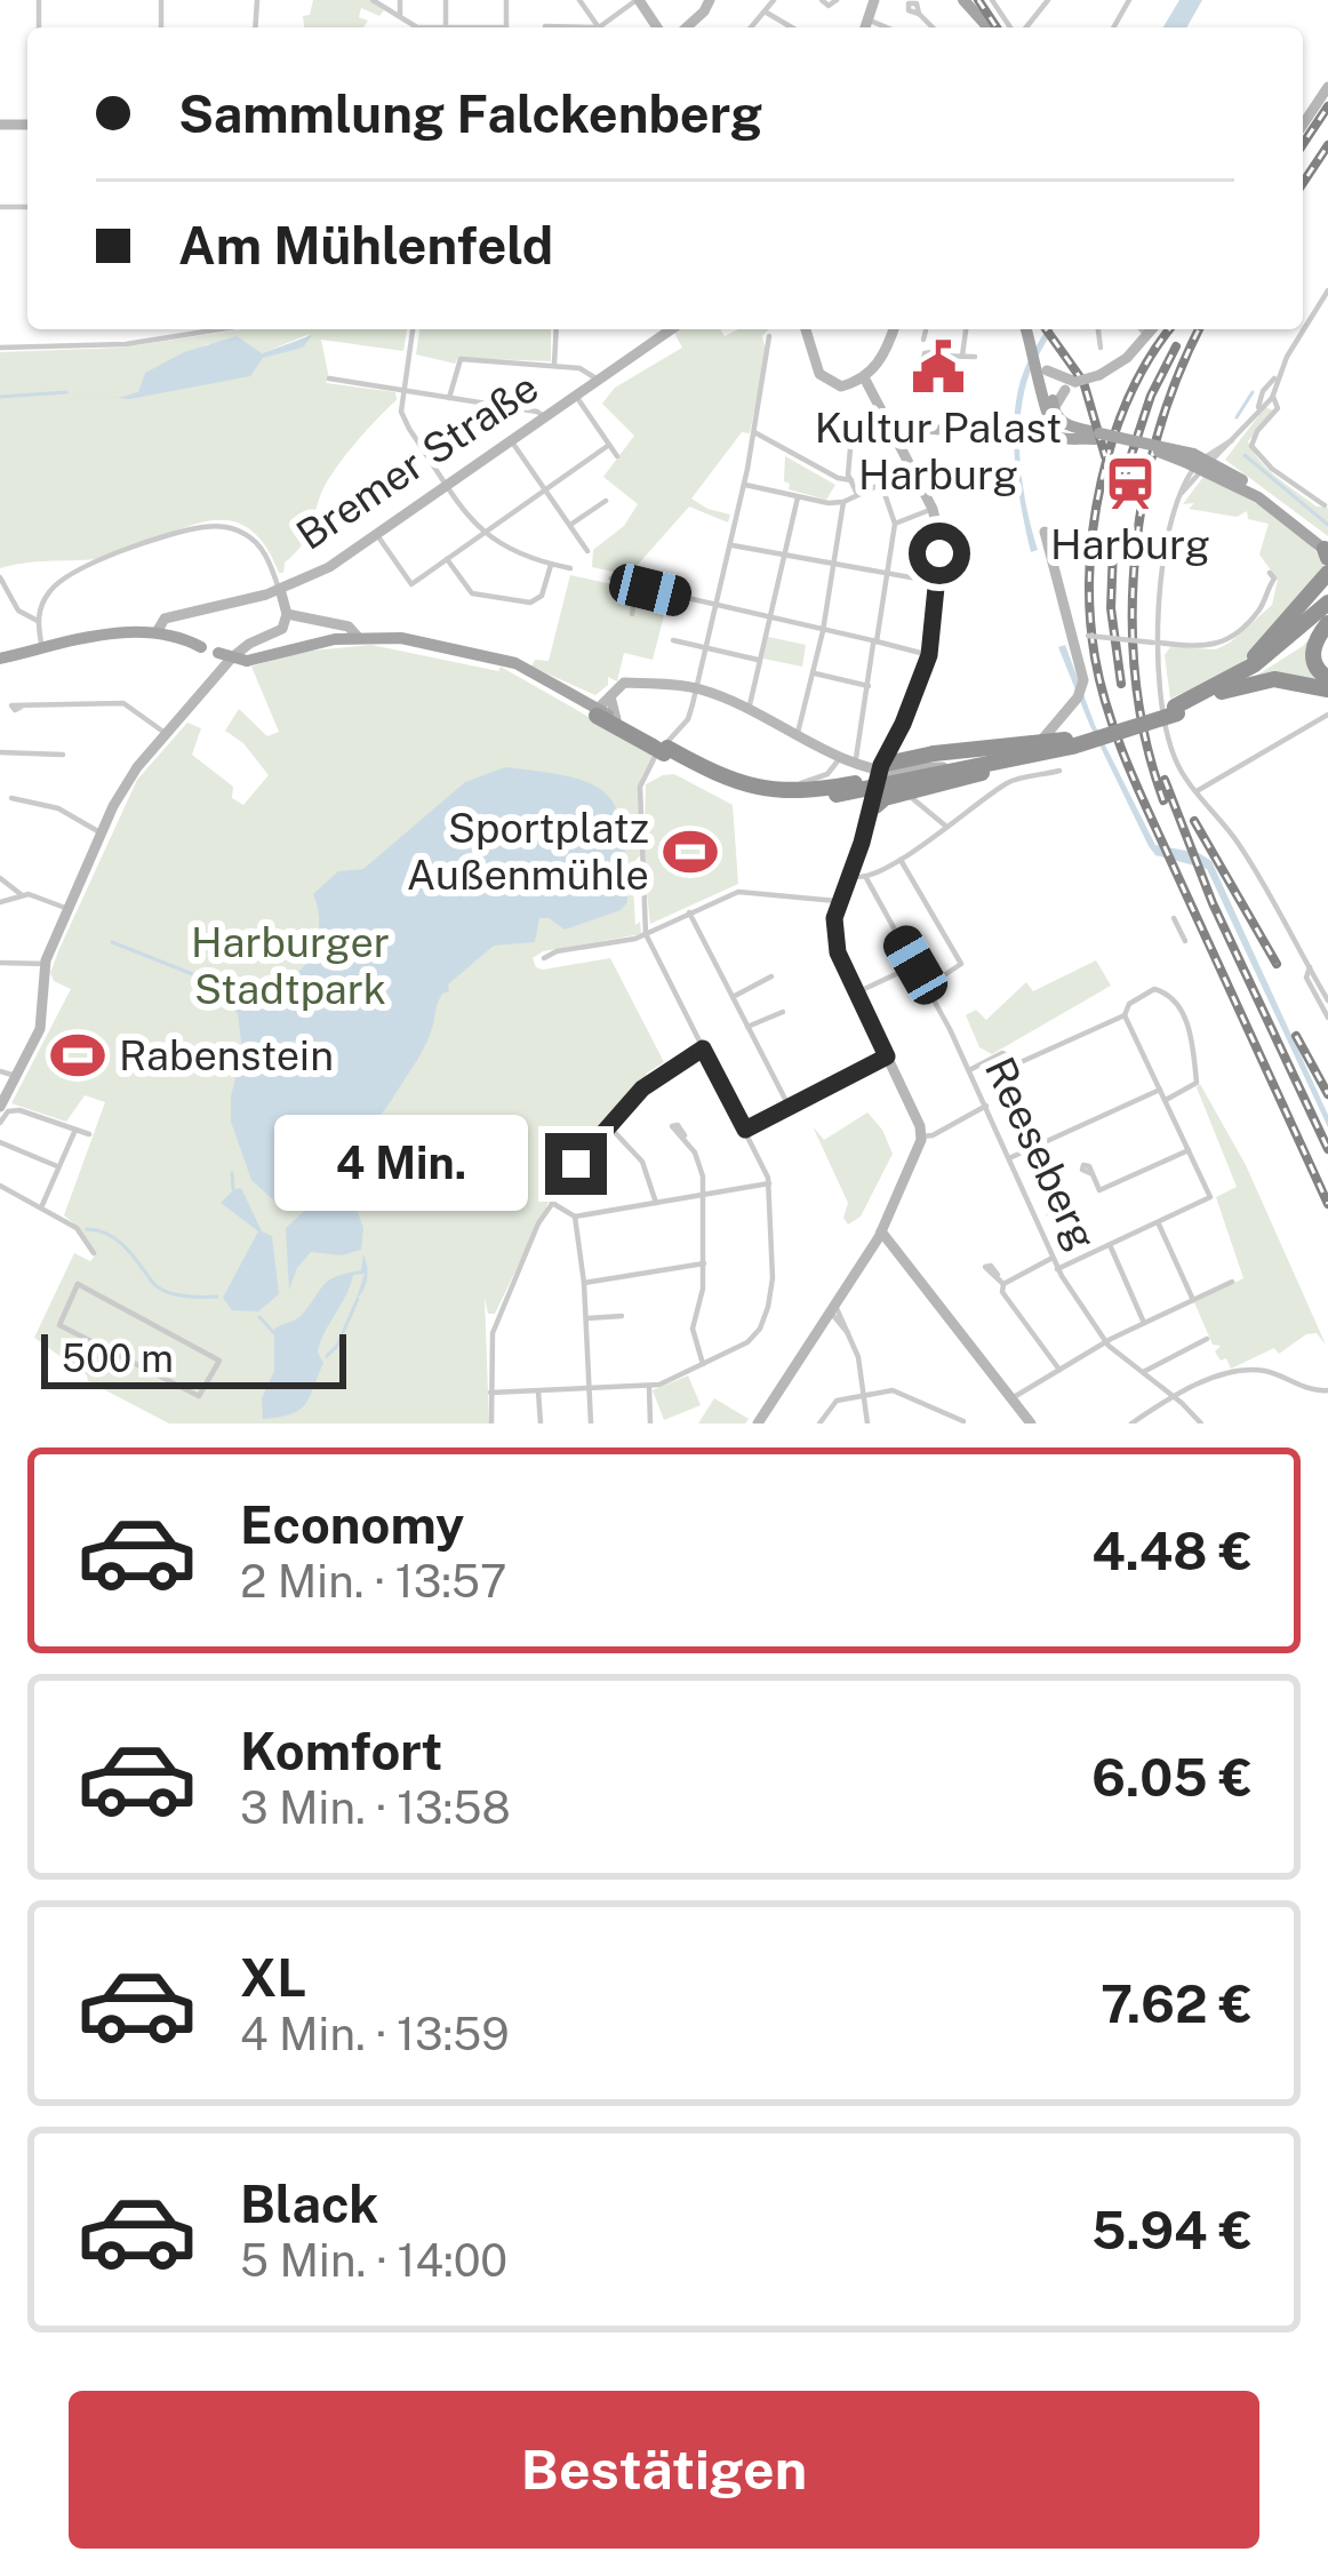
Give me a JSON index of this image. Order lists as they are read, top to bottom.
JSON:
{
  "streets": {
    "main road": ["Bremer Straße"],
    "street": ["Reeseberg"]
  },
  "parks": ["Harburger Stadtpark"],
  "places": {
    "public building": ["Kultur Palast Harburg"],
    "station": ["Harburg"],
    "sports": ["Sportplatz Außenmühle", "Rabenstein"]
  },
  "scale_bar": "500 m",
  "page": {
    "banner": ["Sammlung Falckenberg", "Am Mühlenfeld"],
    "bubble": "4 Min.",
    "scale": "500 m",
    "list": [
      {
        "name": "Economy",
        "note": "2 Min. · 13:57",
        "value": "4.48 €"
      },
      {
        "name": "Komfort",
        "note": "3 Min. · 13:58",
        "value": "6.05 €"
      },
      {
        "name": "XL",
        "note": "4 Min. · 13:59",
        "value": "7.62 €"
      },
      {
        "name": "Black",
        "note": "5 Min. · 14:00",
        "value": "5.94 €"
      }
    ],
    "buttons": "Bestätigen"
  }
}
